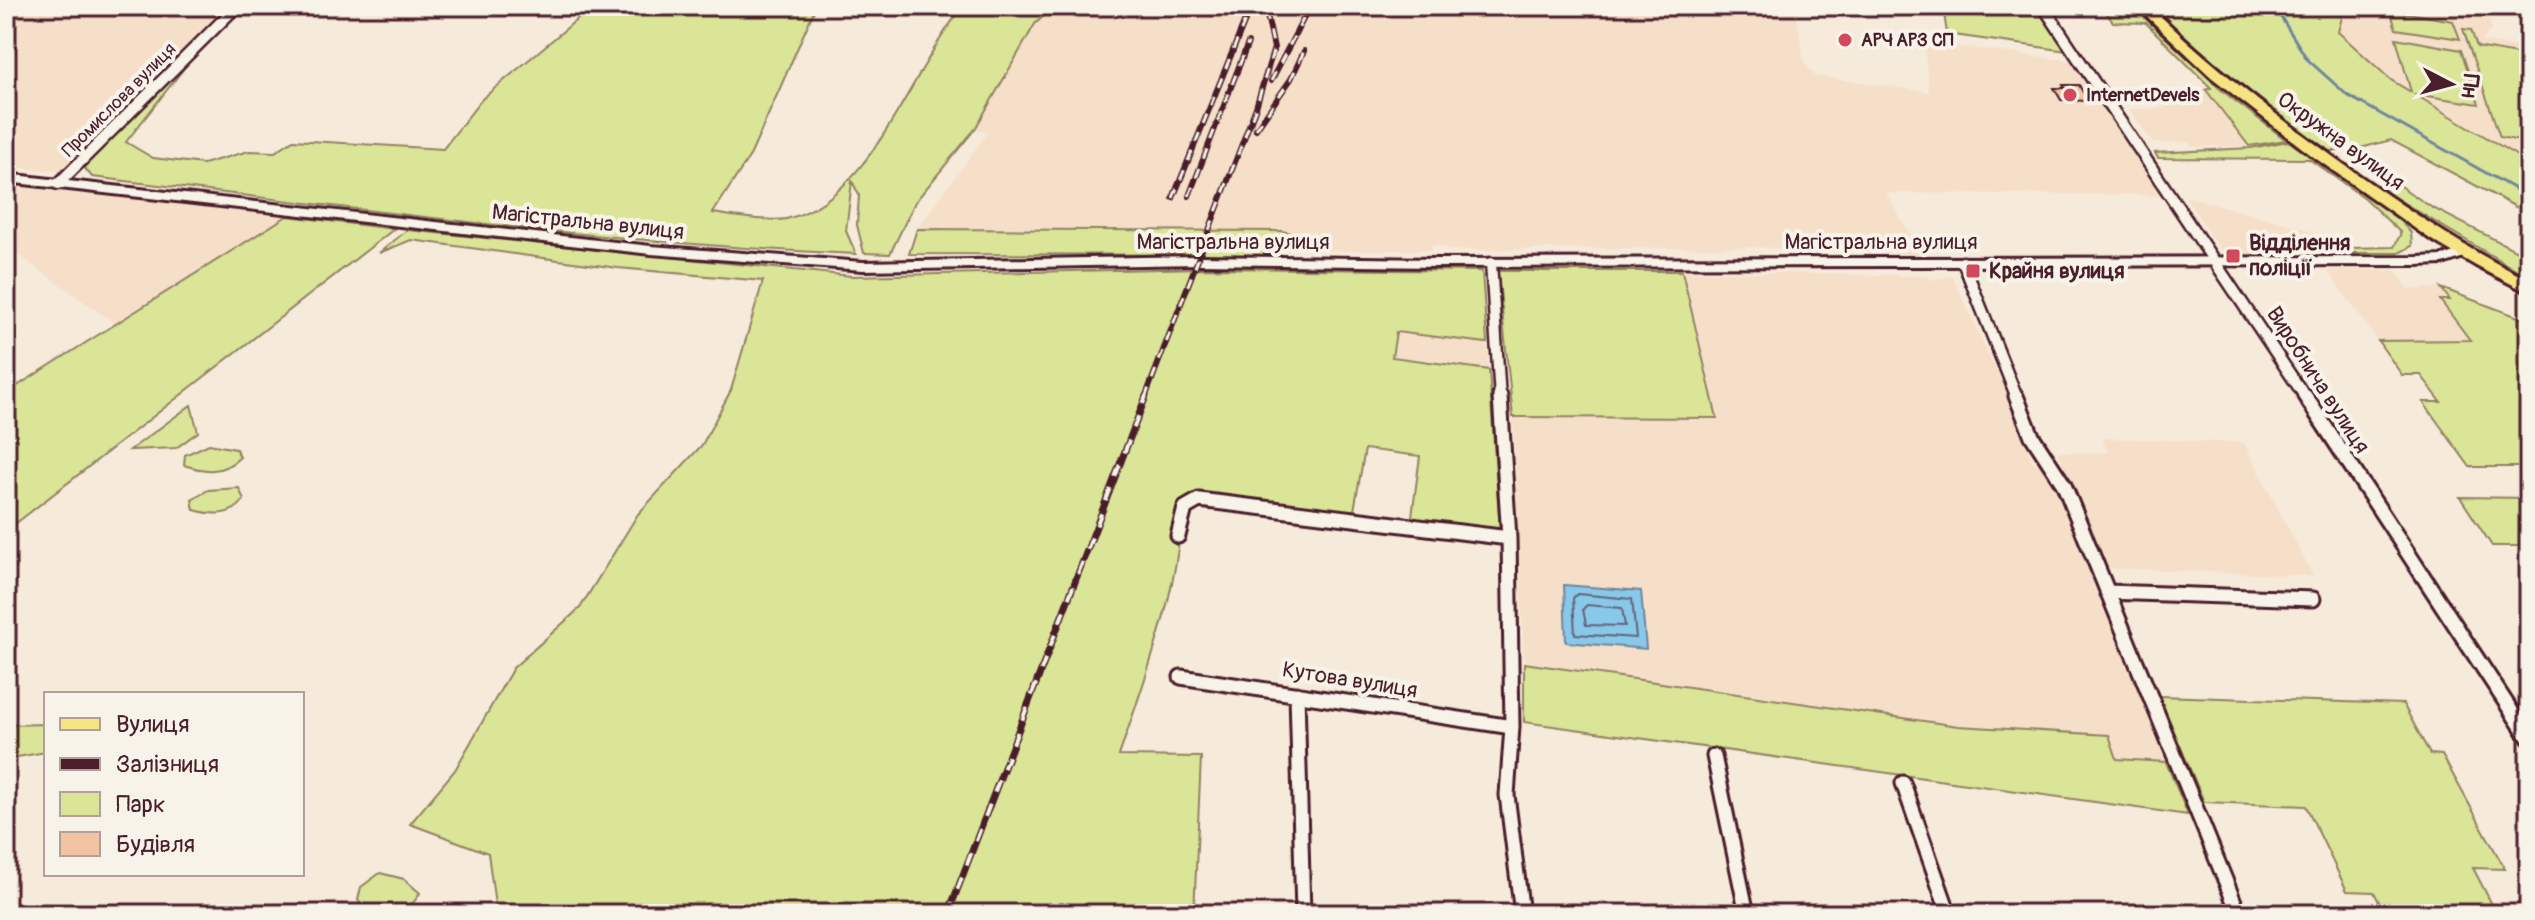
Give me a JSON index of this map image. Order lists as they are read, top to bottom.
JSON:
{
  "streets": {
    "main road": ["Окружна вулиця"],
    "street": [
      "Промислова вулиця",
      "Магістральна вулиця",
      "Виробнича вулиця",
      "Кутова вулиця"
    ]
  },
  "crossings": [
    ["Промислова вулиця", "Магістральна вулиця"],
    ["Окружна вулиця", "Магістральна вулиця"],
    ["Магістральна вулиця", "Виробнича вулиця"]
  ],
  "places": {
    "other": ["АРЧ АРЗ СП", "InternetDevels"],
    "transit": ["Відділення поліції", "Крайня вулиця"]
  },
  "legend": [
    "Вулиця",
    "Залізниця",
    "Парк",
    "Будівля"
  ],
  "north": "right"
}
